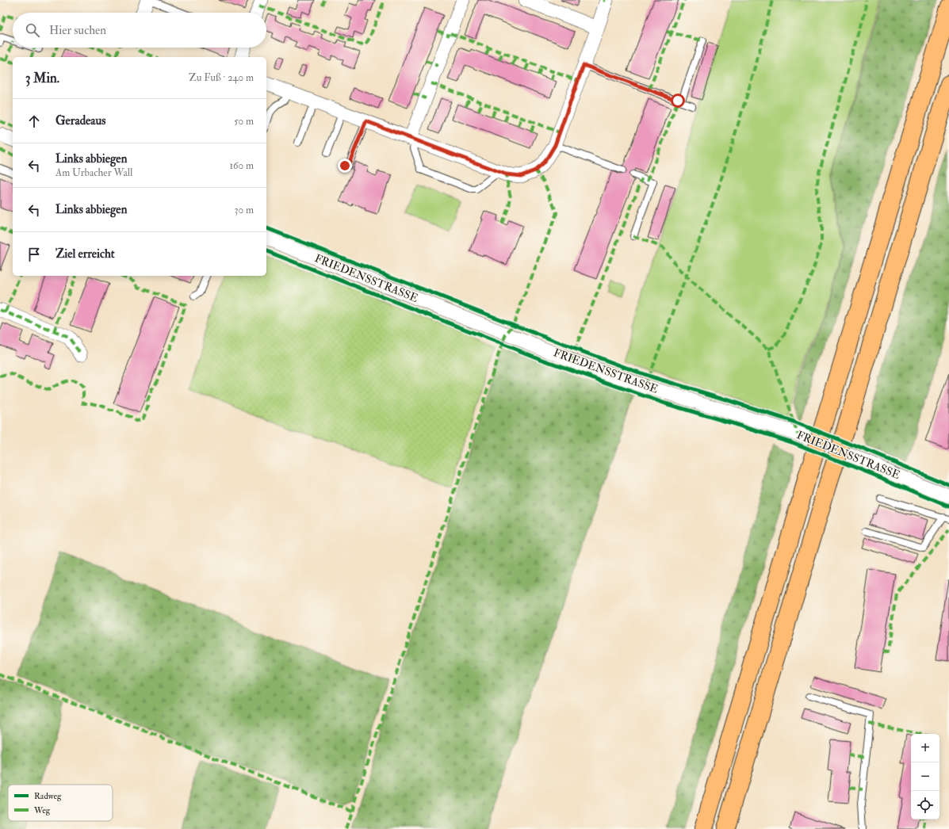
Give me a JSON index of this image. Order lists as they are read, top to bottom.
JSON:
{
  "streets": {
    "street": ["FRIEDENSSTRASSE"]
  },
  "legend": ["Radweg", "Weg"],
  "page": {
    "search": "Hier suchen",
    "heading": ["3 Min.", "Zu Fuß · 240 m"],
    "list": [
      ["Geradeaus", "50 m"],
      ["Links abbiegen", "Am Urbacher Wall", "160 m"],
      ["Links abbiegen", "30 m"],
      "Ziel erreicht"
    ],
    "map_buttons": ["+", "−"]
  }
}
